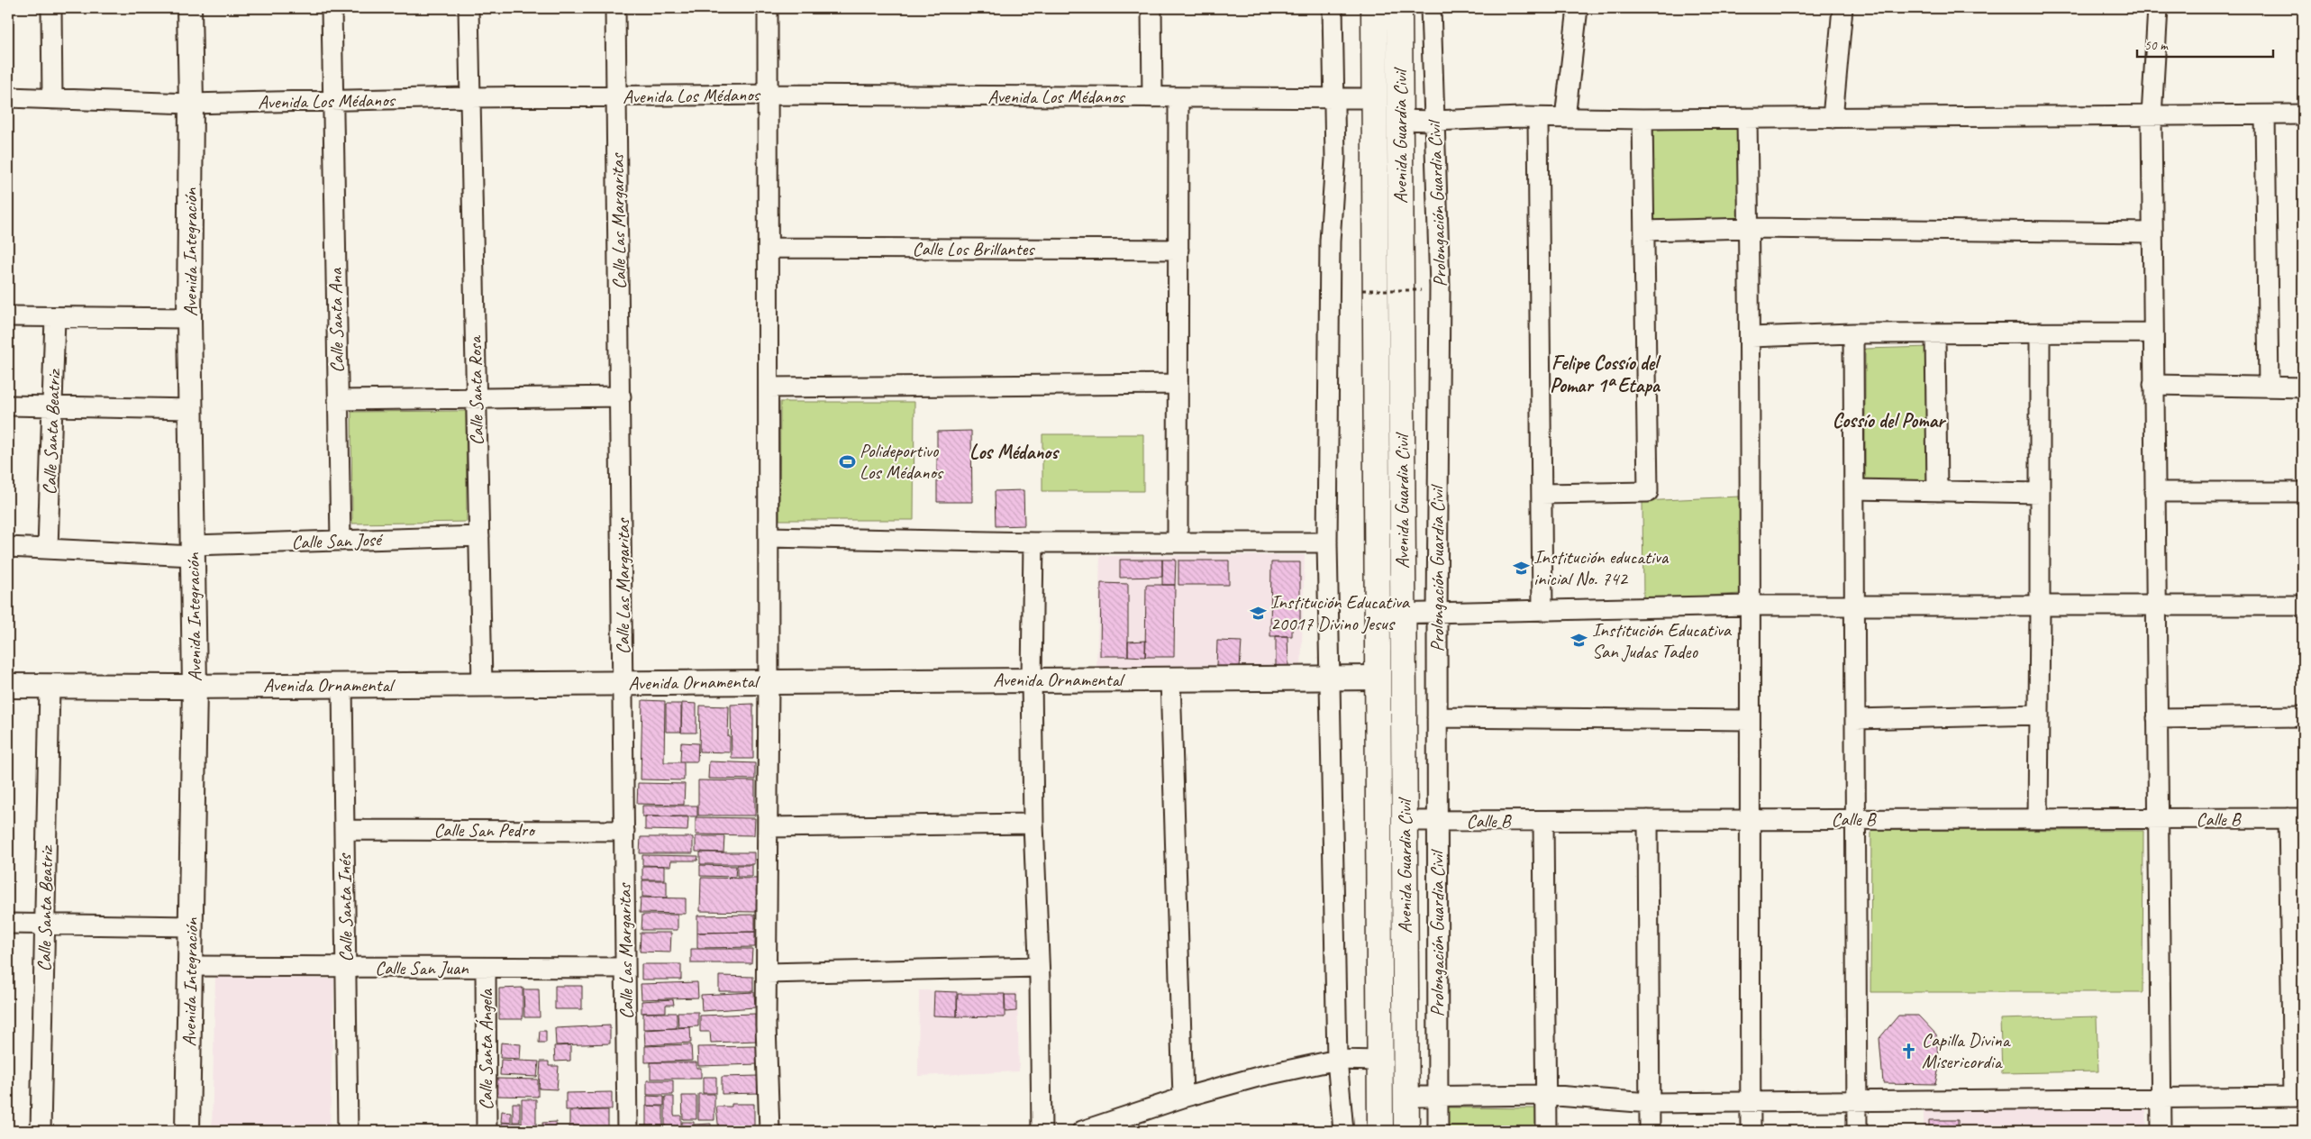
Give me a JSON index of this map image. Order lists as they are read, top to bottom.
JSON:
{
  "streets": {
    "highway": ["Avenida Guardia Civil"],
    "street": [
      "Avenida Los Médanos",
      "Prolongación Guardia Civil",
      "Calle Las Margaritas",
      "Calle Los Brillantes",
      "Avenida Integración",
      "Calle Santa Ana",
      "Calle Santa Rosa",
      "Calle Santa Beatriz",
      "Calle San José",
      "Avenida Ornamental",
      "Calle B",
      "Calle San Pedro",
      "Calle Santa Inés",
      "Calle San Juan",
      "Calle Santa Ángela"
    ]
  },
  "crossings": [
    ["Avenida Los Médanos", "Avenida Guardia Civil"],
    ["Avenida Los Médanos", "Calle Las Margaritas"],
    ["Avenida Los Médanos", "Avenida Integración"],
    ["Avenida Los Médanos", "Calle Santa Ana"],
    ["Avenida Los Médanos", "Calle Santa Rosa"],
    ["Avenida Guardia Civil", "Avenida Ornamental"],
    ["Avenida Guardia Civil", "Calle B"],
    ["Prolongación Guardia Civil", "Calle B"],
    ["Calle Las Margaritas", "Avenida Ornamental"],
    ["Calle Las Margaritas", "Calle San Pedro"],
    ["Calle Las Margaritas", "Calle San Juan"],
    ["Avenida Integración", "Calle San José"],
    ["Avenida Integración", "Avenida Ornamental"],
    ["Avenida Integración", "Calle San Juan"],
    ["Calle Santa Ana", "Calle San José"],
    ["Calle Santa Rosa", "Calle San José"],
    ["Calle Santa Rosa", "Avenida Ornamental"],
    ["Calle Santa Beatriz", "Calle San José"],
    ["Calle Santa Beatriz", "Avenida Ornamental"],
    ["Avenida Ornamental", "Calle Santa Inés"],
    ["Calle San Pedro", "Calle Santa Inés"],
    ["Calle Santa Inés", "Calle San Juan"],
    ["Calle San Juan", "Calle Santa Ángela"]
  ],
  "districts": ["Felipe Cossío del Pomar 1ª Etapa", "Cossío del Pomar", "Los Médanos"],
  "places": {
    "sports": ["Polideportivo Los Médanos"],
    "school or university": ["Institución educativa inicial No. 742", "Institución Educativa 20017 Divino Jesus", "Institución Educativa San Judas Tadeo"],
    "church": ["Capilla Divina Misericordia"]
  },
  "scale_bar": "50 m"
}
